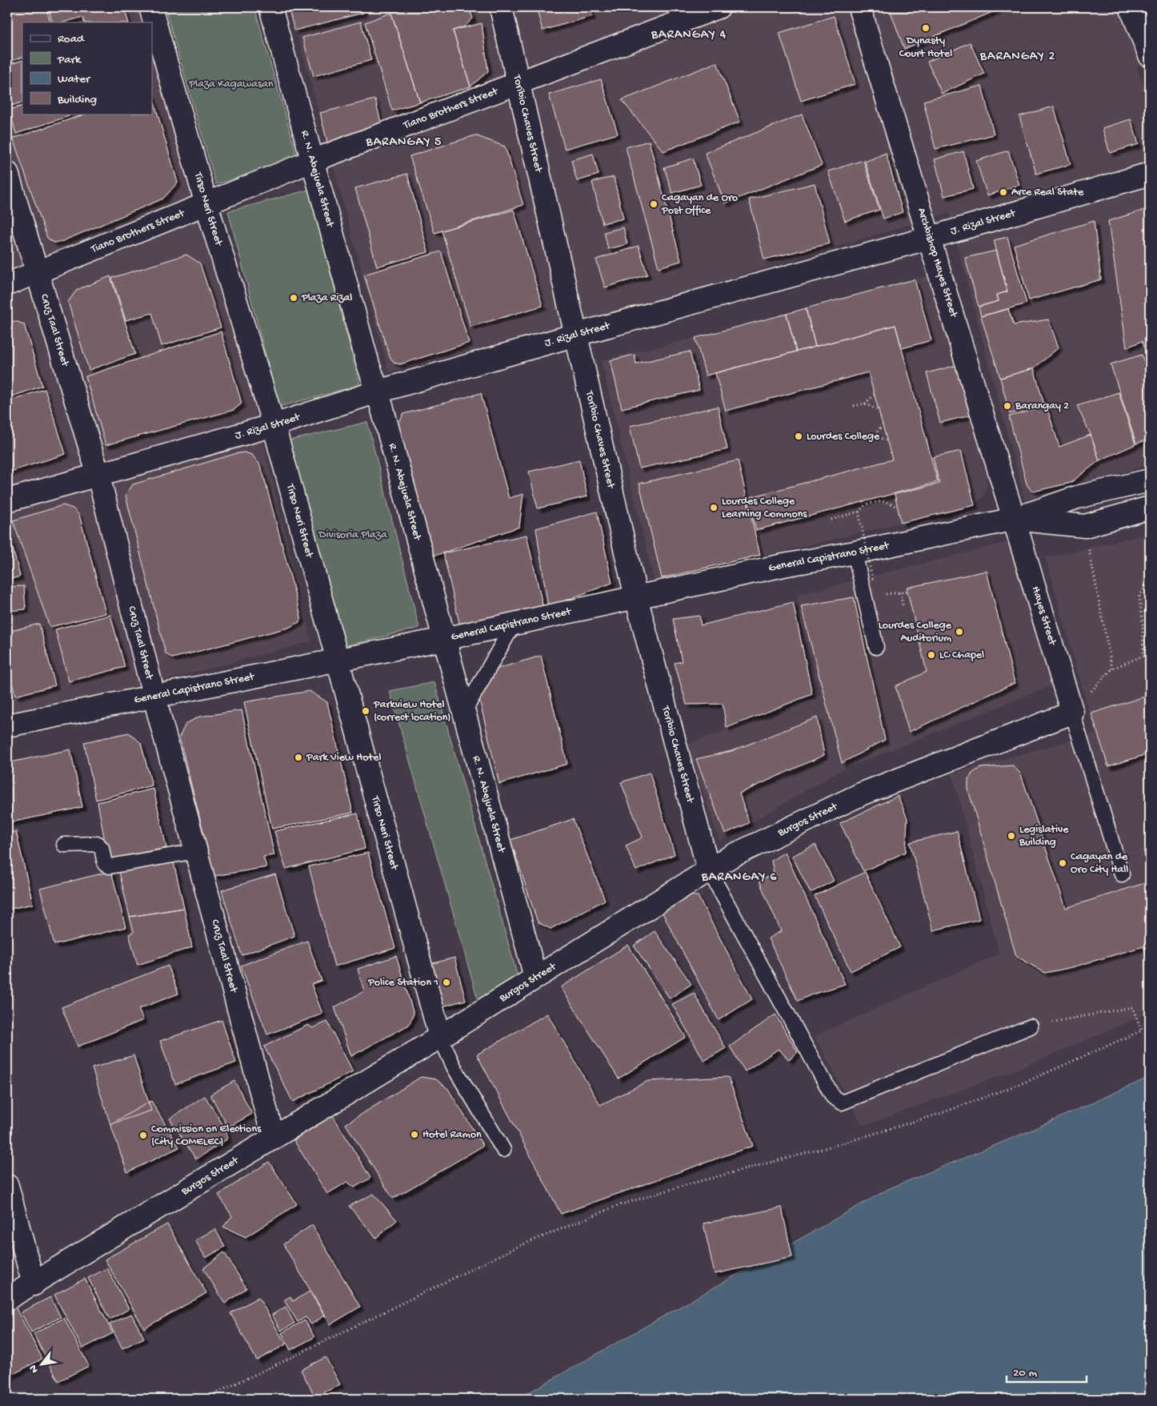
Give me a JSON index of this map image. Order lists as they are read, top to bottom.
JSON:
{
  "streets": {
    "street": [
      "Tiano Brothers Street",
      "Toribio Chaves Street",
      "R. N. Abejuela Street",
      "Tirso Neri Street",
      "J. Rizal Street",
      "Archbishop Hayes Street",
      "Cruz Taal Street",
      "General Capistrano Street",
      "Hayes Street",
      "Burgos Street"
    ]
  },
  "crossings": [
    ["Tiano Brothers Street", "Toribio Chaves Street"],
    ["Tiano Brothers Street", "R. N. Abejuela Street"],
    ["Tiano Brothers Street", "Tirso Neri Street"],
    ["Tiano Brothers Street", "Cruz Taal Street"],
    ["Toribio Chaves Street", "J. Rizal Street"],
    ["Toribio Chaves Street", "General Capistrano Street"],
    ["Toribio Chaves Street", "Burgos Street"],
    ["R. N. Abejuela Street", "J. Rizal Street"],
    ["R. N. Abejuela Street", "General Capistrano Street"],
    ["R. N. Abejuela Street", "Burgos Street"],
    ["Tirso Neri Street", "J. Rizal Street"],
    ["Tirso Neri Street", "General Capistrano Street"],
    ["Tirso Neri Street", "Burgos Street"],
    ["J. Rizal Street", "Archbishop Hayes Street"],
    ["J. Rizal Street", "Cruz Taal Street"],
    ["Archbishop Hayes Street", "General Capistrano Street"],
    ["Archbishop Hayes Street", "Hayes Street"],
    ["Cruz Taal Street", "General Capistrano Street"],
    ["Cruz Taal Street", "Burgos Street"],
    ["General Capistrano Street", "Hayes Street"],
    ["Hayes Street", "Burgos Street"]
  ],
  "districts": [
    "BARANGAY 4",
    "BARANGAY 2",
    "BARANGAY 5",
    "BARANGAY 6"
  ],
  "parks": ["Plaza Kagawasan", "Divisoria Plaza"],
  "places": [
    "Dynasty Court Hotel",
    "Arce Real State",
    "Cagayan de Oro Post Office",
    "Plaza Rizal",
    "Barangay 2",
    "Lourdes College",
    "Lourdes College Learning Commons",
    "Lourdes College Auditorium",
    "LC Chapel",
    "Parkview Hotel (correct location)",
    "Park View Hotel",
    "Legislative Building",
    "Cagayan de Oro City Hall",
    "Police Station 1",
    "Hotel Ramon",
    "Commission on Elections (City COMELEC)"
  ],
  "legend": [
    "Road",
    "Park",
    "Water",
    "Building"
  ],
  "scale_bar": "20 m",
  "north": "bottom left"
}
